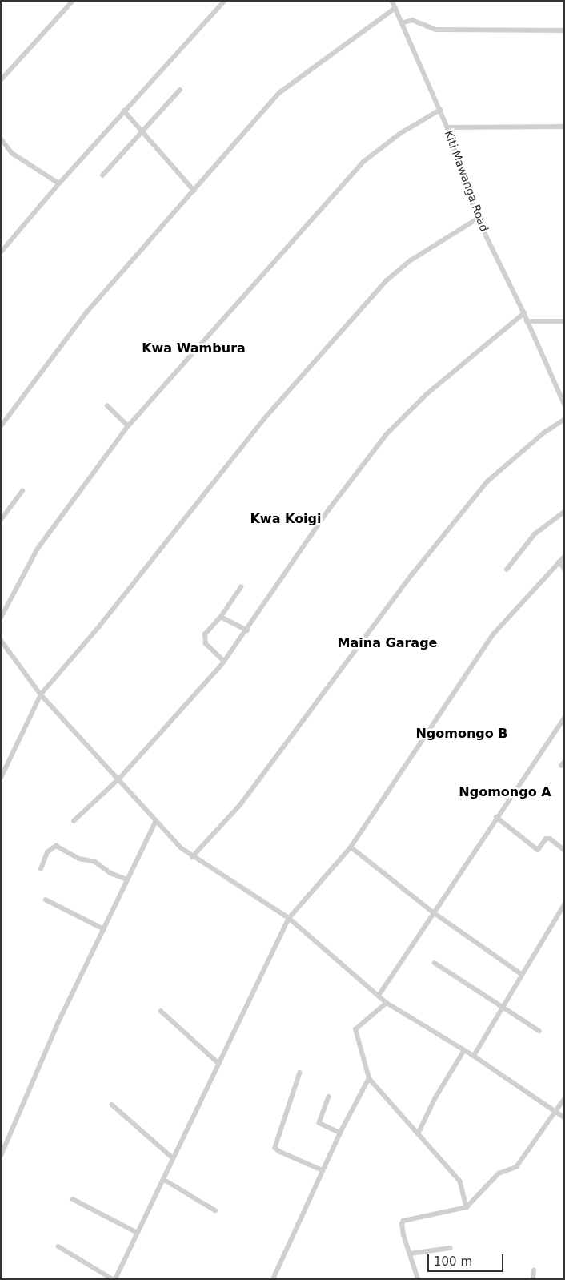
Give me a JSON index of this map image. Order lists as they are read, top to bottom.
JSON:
{
  "streets": {
    "street": ["Kiti Mawanga Road"]
  },
  "districts": [
    "Kwa Wambura",
    "Kwa Koigi",
    "Maina Garage",
    "Ngomongo B",
    "Ngomongo A"
  ],
  "scale_bar": "100 m"
}
